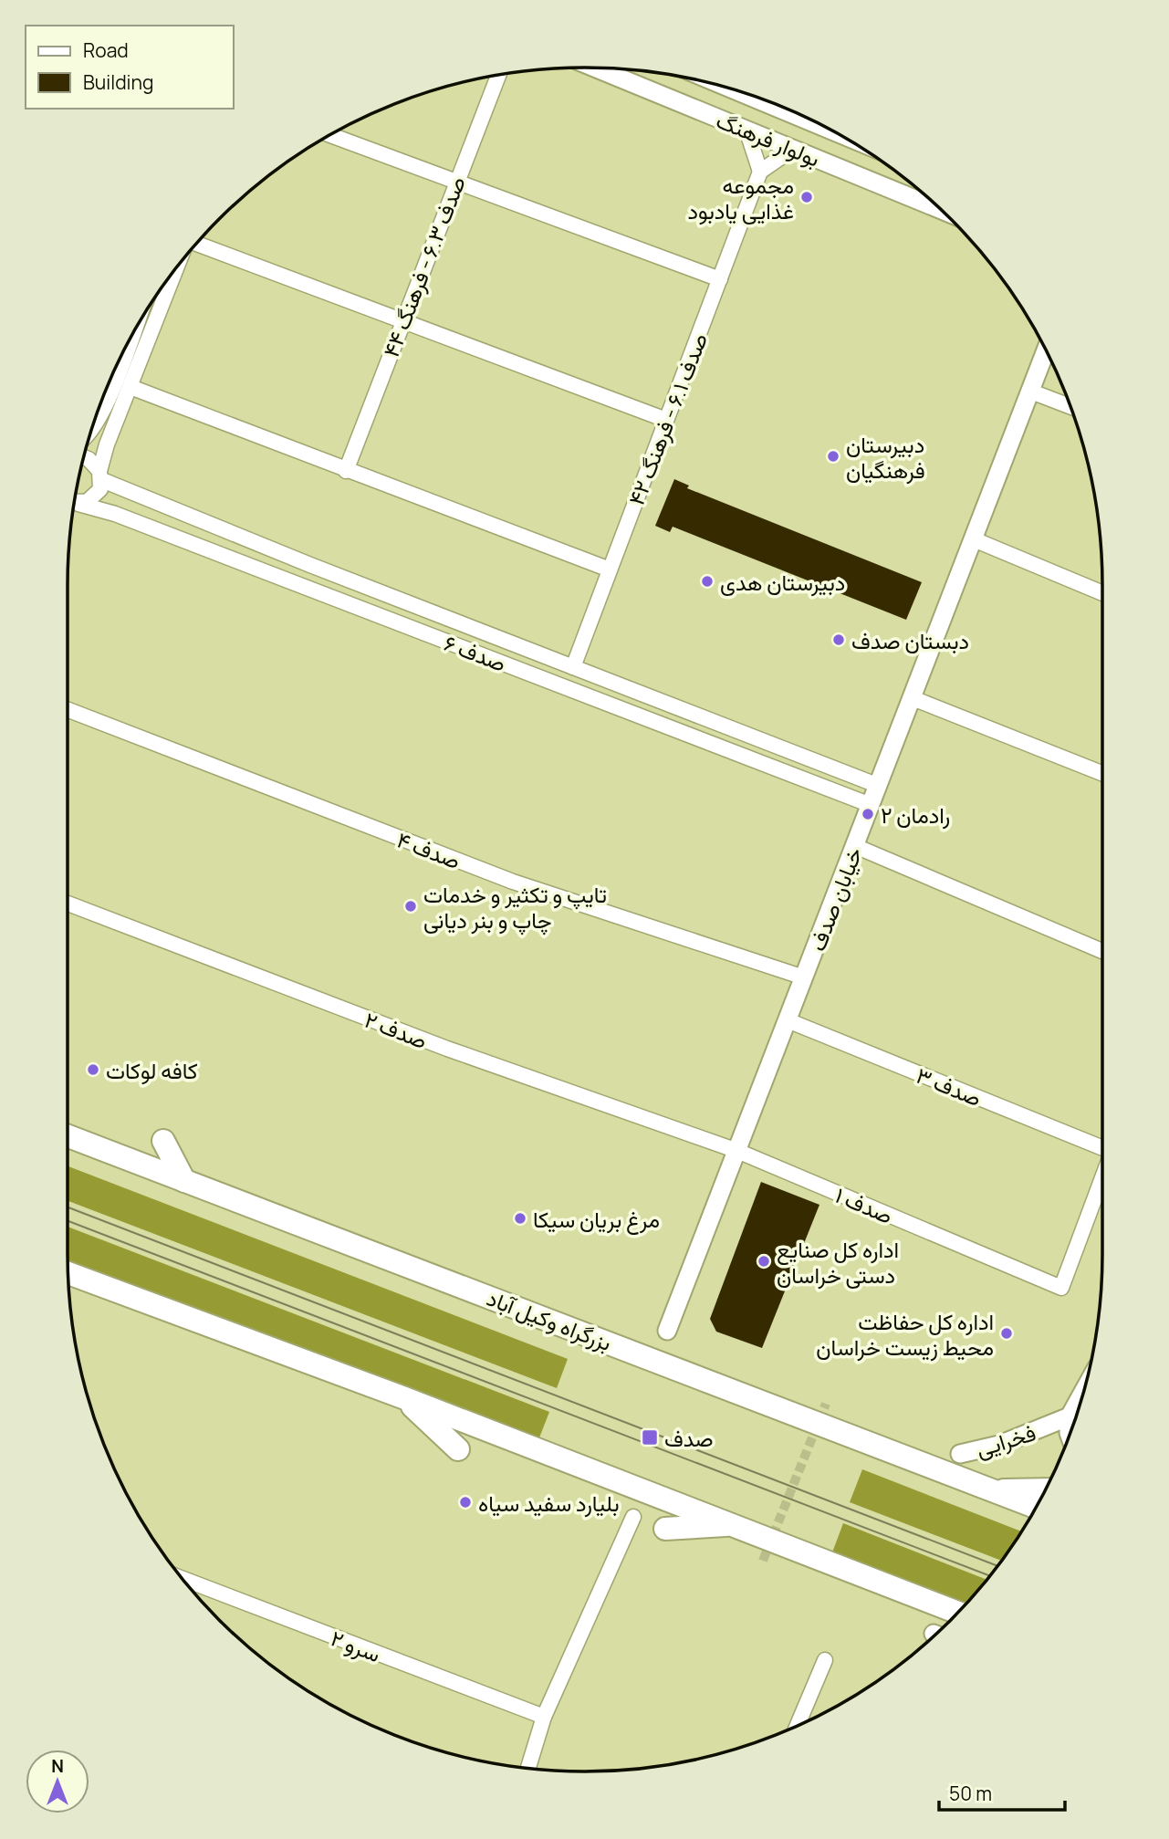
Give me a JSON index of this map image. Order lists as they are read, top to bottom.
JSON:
{
  "streets": {
    "highway": ["بزرگراه وکیل آباد"],
    "street": [
      "بولوار فرهنگ",
      "صدف ۶.۳ - فرهنگ ۴۴",
      "صدف ۶.۱ - فرهنگ ۴۲",
      "صدف ۶",
      "صدف ۴",
      "خیابان صدف",
      "صدف ۲",
      "صدف ۳",
      "صدف ۱",
      "فخرایی",
      "سرو ۲"
    ]
  },
  "crossings": [
    ["صدف ۶.۱ - فرهنگ ۴۲", "صدف ۶"],
    ["صدف ۶", "خیابان صدف"],
    ["صدف ۴", "خیابان صدف"],
    ["خیابان صدف", "صدف ۲"],
    ["خیابان صدف", "صدف ۳"],
    ["خیابان صدف", "صدف ۱"],
    ["صدف ۲", "صدف ۱"]
  ],
  "places": {
    "other": [
      "مجموعه غذایی یادبود",
      "دبیرستان فرهنگیان",
      "دبیرستان هدی",
      "دبستان صدف",
      "رادمان ۲",
      "تایپ و تکثیر و خدمات چاپ و بنر دیانی",
      "کافه لوکات",
      "مرغ بریان سیکا",
      "اداره کل صنایع دستی خراسان",
      "اداره کل حفاظت محیط زیست خراسان",
      "بلیارد سفید سیاه"
    ],
    "transit": ["صدف"]
  },
  "legend": ["Road", "Building"],
  "scale_bar": "50 m",
  "north": "top"
}
